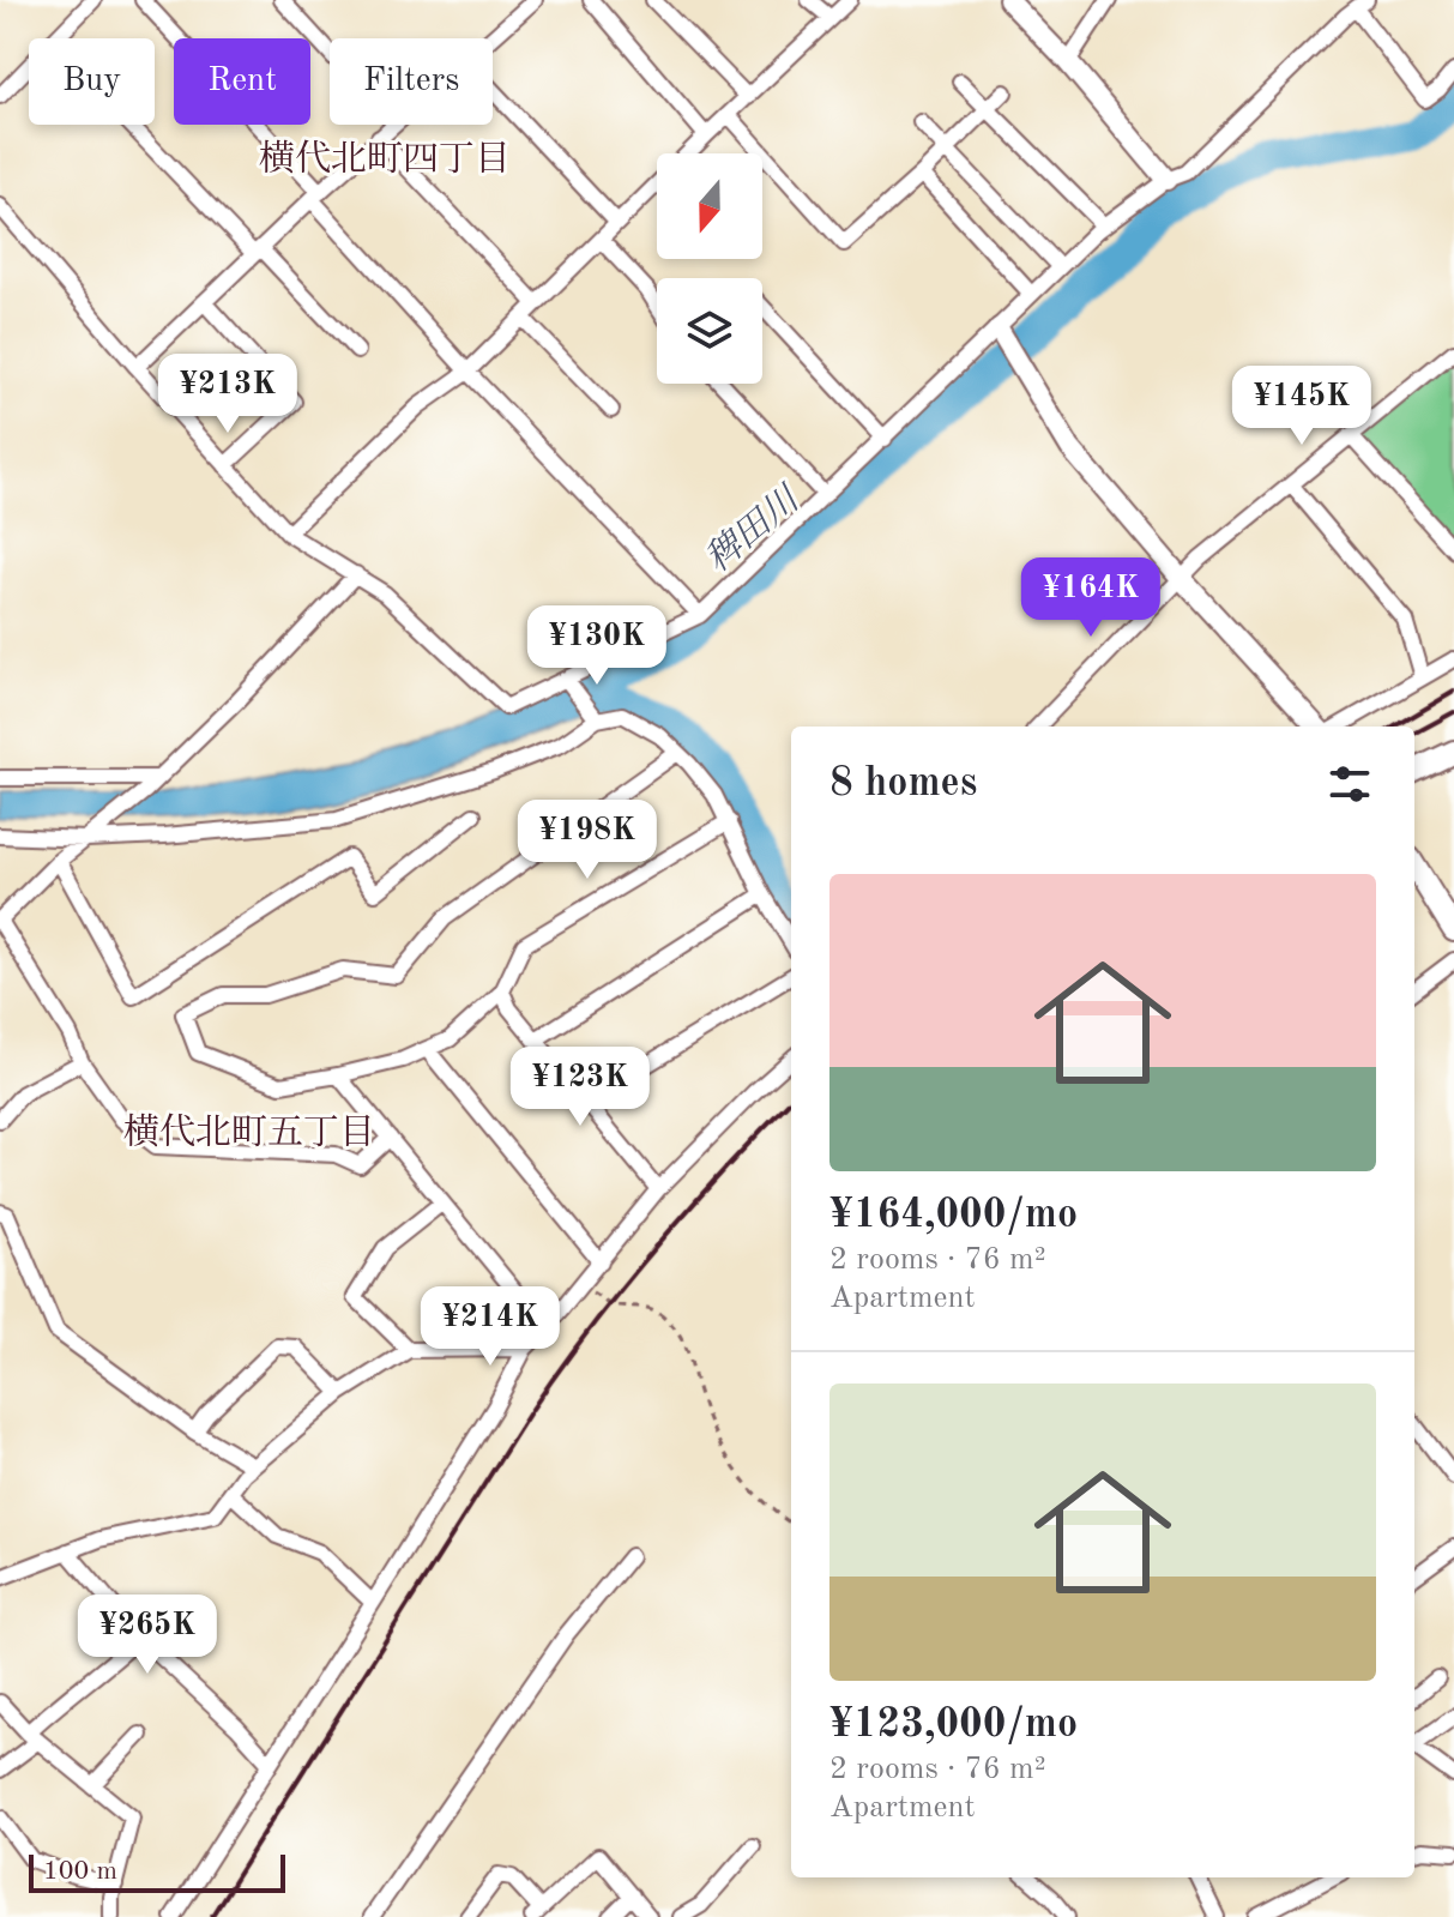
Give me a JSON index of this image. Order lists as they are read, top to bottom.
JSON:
{
  "districts": ["横代北町四丁目", "横代北町五丁目"],
  "water": ["稗田川"],
  "scale_bar": "100 m",
  "north": "bottom",
  "page": {
    "chip": ["Buy", "Rent", "Filters"],
    "price": [
      "¥213K",
      "¥145K",
      "¥164K",
      "¥130K",
      "¥198K",
      "¥123K",
      "¥214K",
      "¥265K"
    ],
    "heading": "8 homes",
    "list": [
      {
        "name": "¥164,000/mo",
        "note": "2 rooms · 76 m² · Apartment"
      },
      {
        "name": "¥123,000/mo",
        "note": "2 rooms · 76 m² · Apartment"
      }
    ],
    "scale": "100 m"
  }
}
